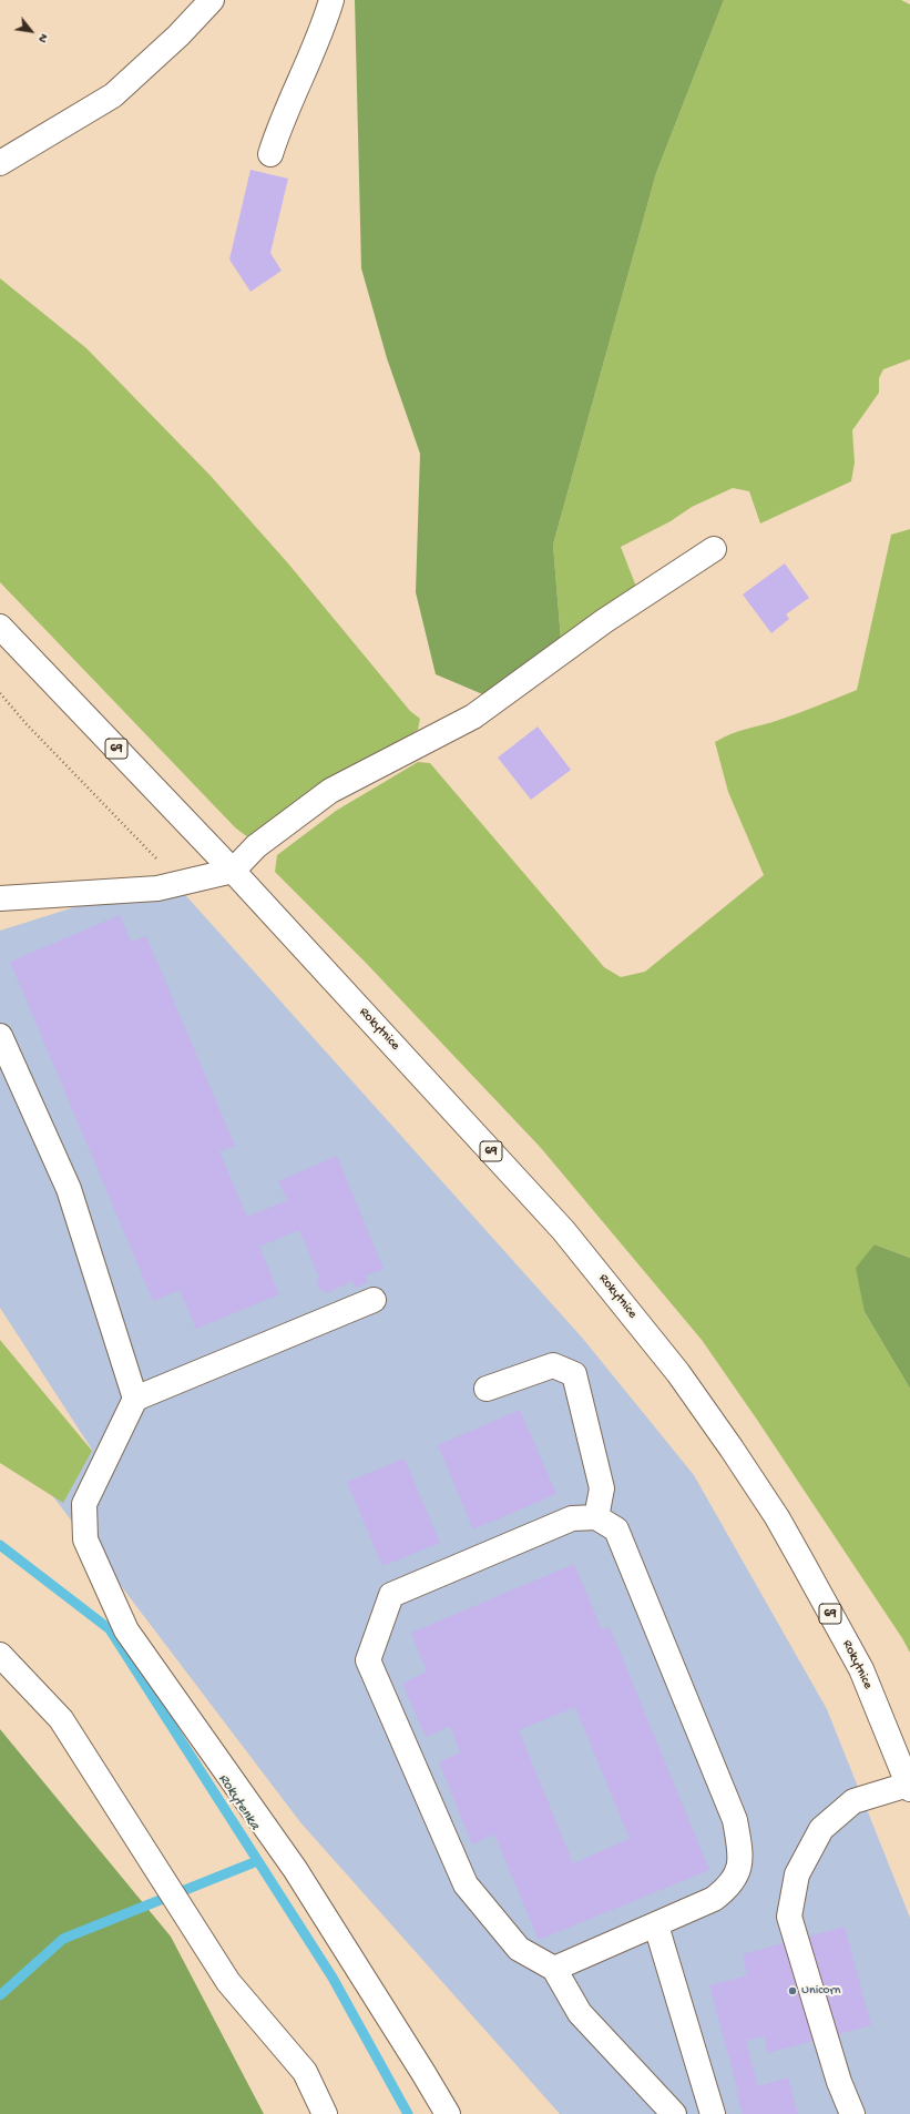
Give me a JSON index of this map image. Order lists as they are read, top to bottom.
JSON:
{
  "streets": {
    "main road": ["69", "Rokytnice"]
  },
  "crossings": [
    ["69", "Rokytnice"]
  ],
  "water": ["Rokytenka"],
  "places": ["Unicorn"],
  "north": "bottom right"
}
